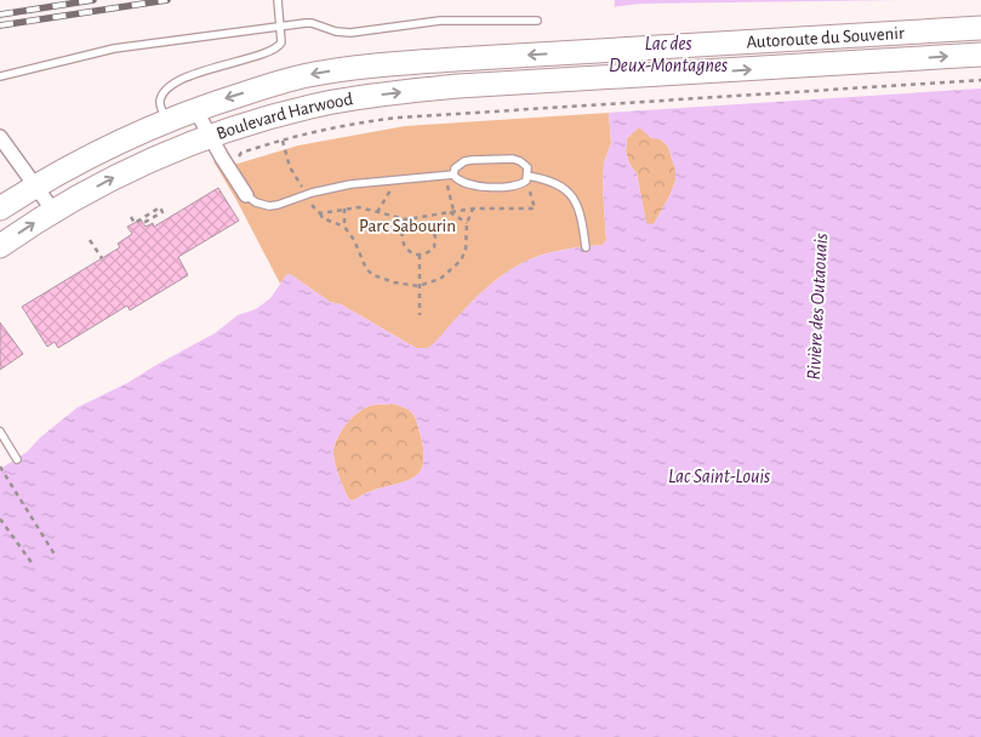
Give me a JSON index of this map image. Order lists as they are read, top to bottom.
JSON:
{
  "streets": {
    "highway": ["Autoroute du Souvenir", "Boulevard Harwood"]
  },
  "crossings": [
    ["Autoroute du Souvenir", "Boulevard Harwood"]
  ],
  "water": ["Lac des Deux-Montagnes", "Rivière des Outaouais", "Lac Saint-Louis"],
  "parks": ["Parc Sabourin"]
}
